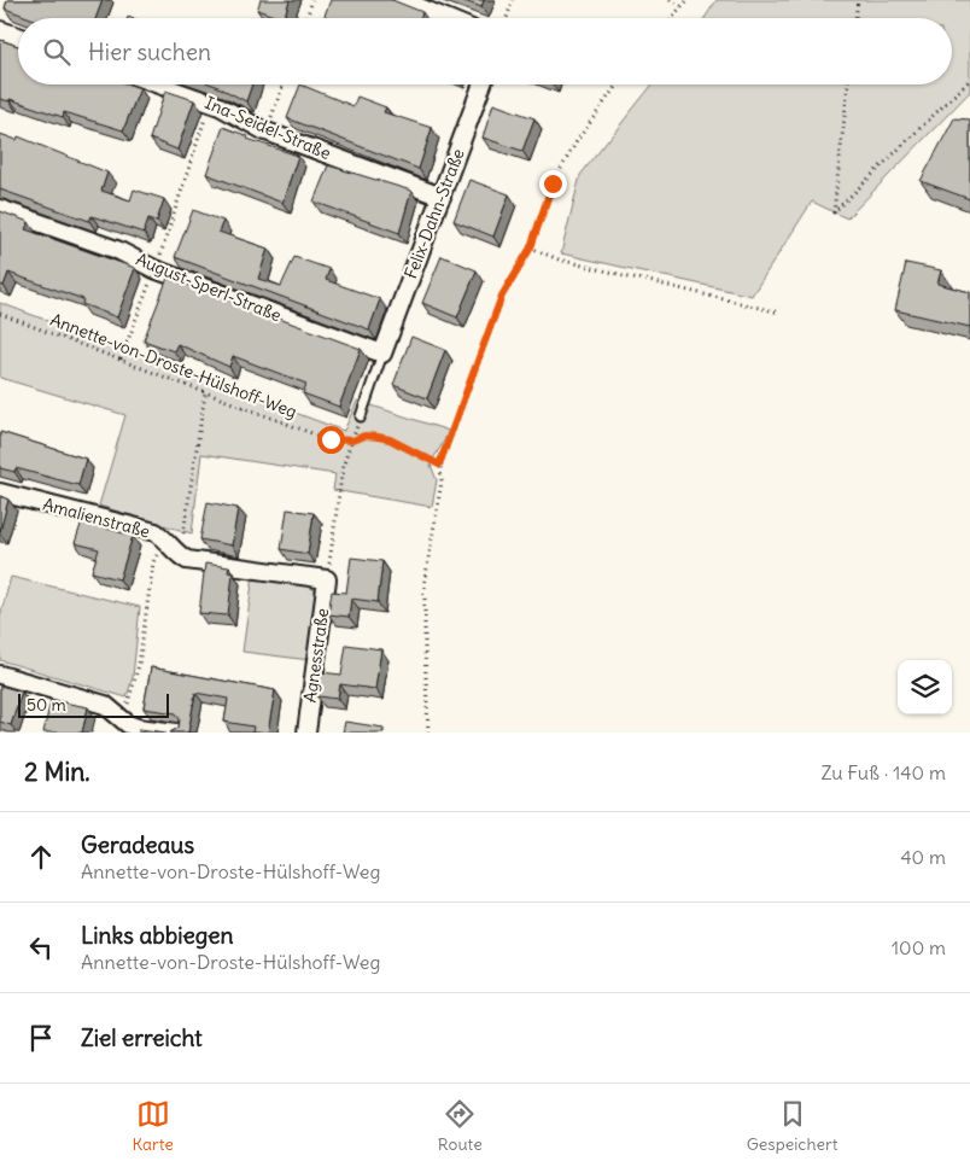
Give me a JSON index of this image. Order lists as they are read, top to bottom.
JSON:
{
  "streets": {
    "street": [
      "Ina-Seidel-Straße",
      "Felix-Dahn-Straße",
      "August-Sperl-Straße",
      "Amalienstraße",
      "Agnesstraße"
    ],
    "path": ["Annette-von-Droste-Hülshoff-Weg"]
  },
  "crossings": [
    ["Ina-Seidel-Straße", "Felix-Dahn-Straße"],
    ["Felix-Dahn-Straße", "August-Sperl-Straße"]
  ],
  "scale_bar": "50 m",
  "page": {
    "search": "Hier suchen",
    "scale": "50 m",
    "heading": ["2 Min.", "Zu Fuß · 140 m"],
    "list": [
      ["Geradeaus", "Annette-von-Droste-Hülshoff-Weg", "40 m"],
      ["Links abbiegen", "Annette-von-Droste-Hülshoff-Weg", "100 m"],
      "Ziel erreicht"
    ],
    "nav": ["Karte", "Route", "Gespeichert"]
  }
}
